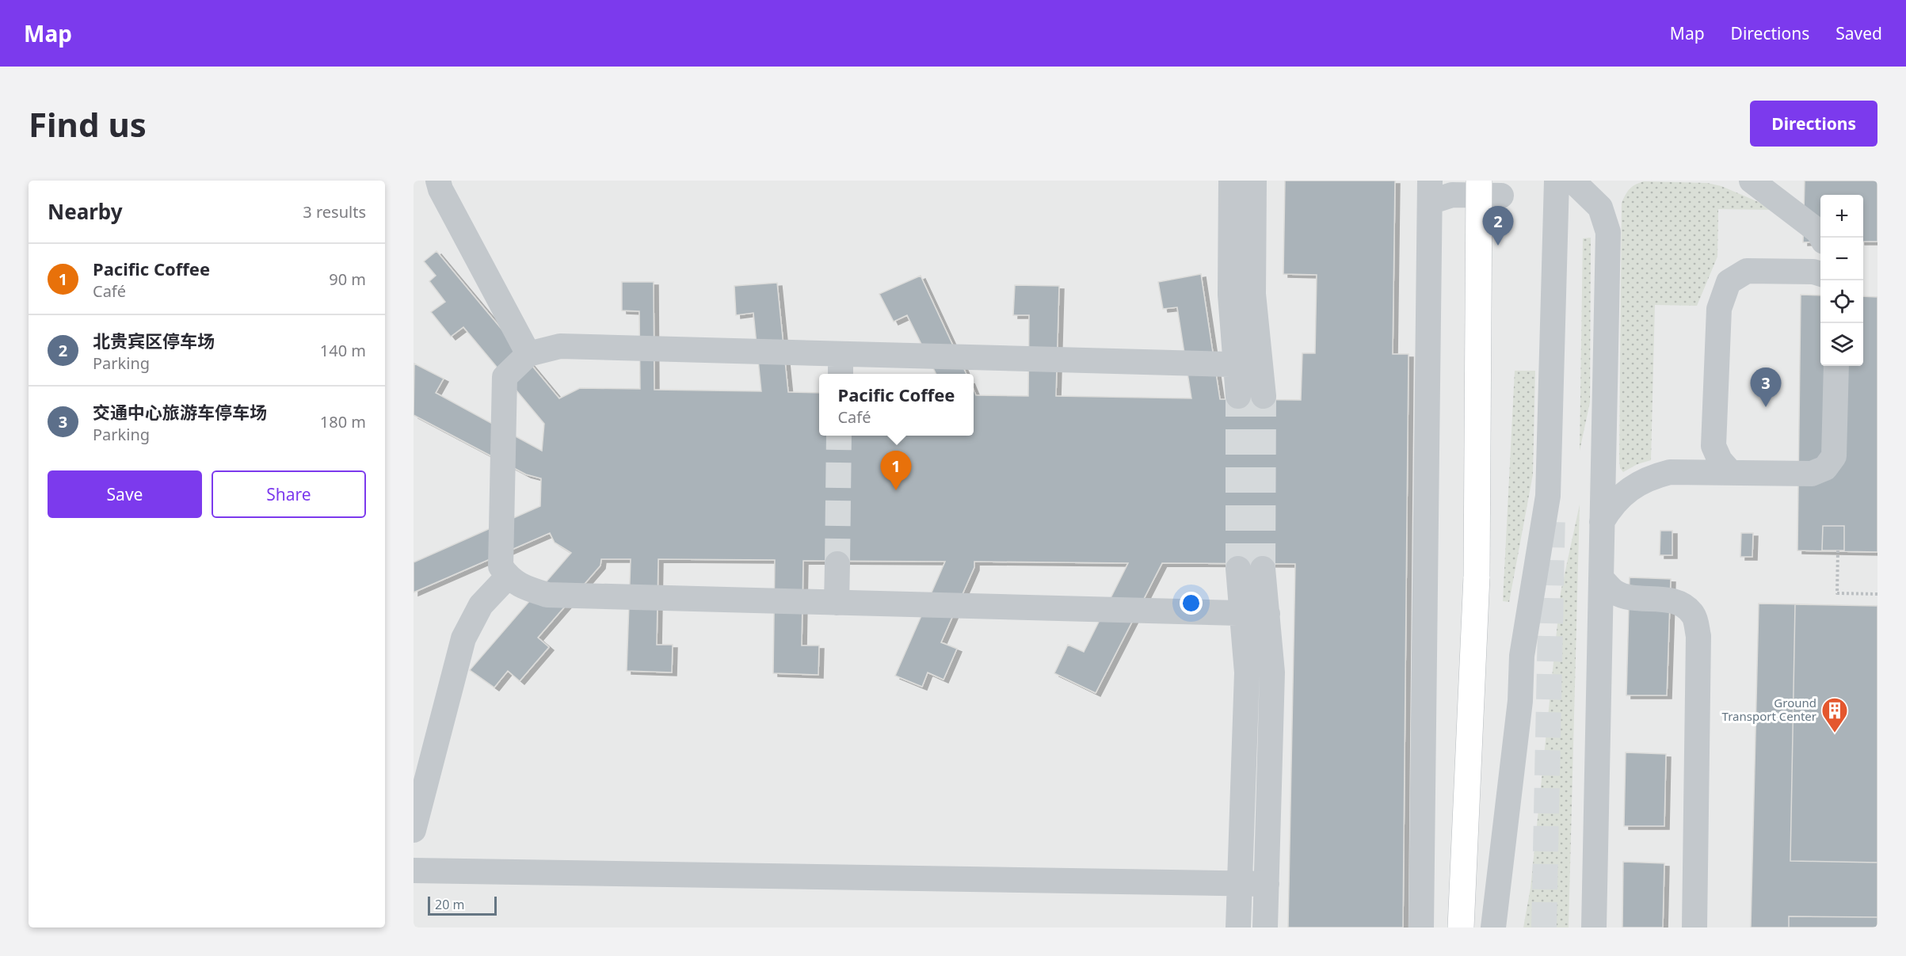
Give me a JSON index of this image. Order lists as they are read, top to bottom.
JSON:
{
  "places": {
    "building": ["Ground Transport Center"]
  },
  "scale_bar": "20 m",
  "page": {
    "header": "Map",
    "nav": ["Map", "Directions", "Saved"],
    "buttons": [
      "Directions",
      ["Save", "Share"]
    ],
    "title": "Find us",
    "heading": ["Nearby", "3 results"],
    "map_buttons": ["+", "−"],
    "pins": ["2", "3", "1"],
    "list": [
      {
        "mark": "1",
        "name": "Pacific Coffee",
        "note": "Café",
        "value": "90 m"
      },
      {
        "mark": "2",
        "name": "北贵宾区停车场",
        "note": "Parking",
        "value": "140 m"
      },
      {
        "mark": "3",
        "name": "交通中心旅游车停车场",
        "note": "Parking",
        "value": "180 m"
      }
    ],
    "popup": ["Pacific Coffee", "Café"],
    "scale": "20 m"
  }
}
